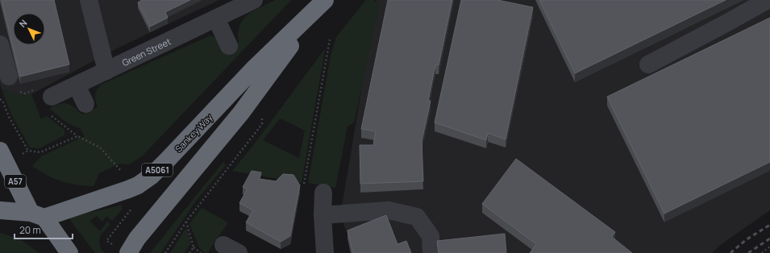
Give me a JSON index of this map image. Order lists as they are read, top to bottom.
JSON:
{
  "streets": {
    "highway": ["Sankey Way", "A5061", "A57"],
    "street": ["Green Street"]
  },
  "crossings": [
    ["Sankey Way", "A57"]
  ],
  "scale_bar": "20 m",
  "north": "top left"
}
